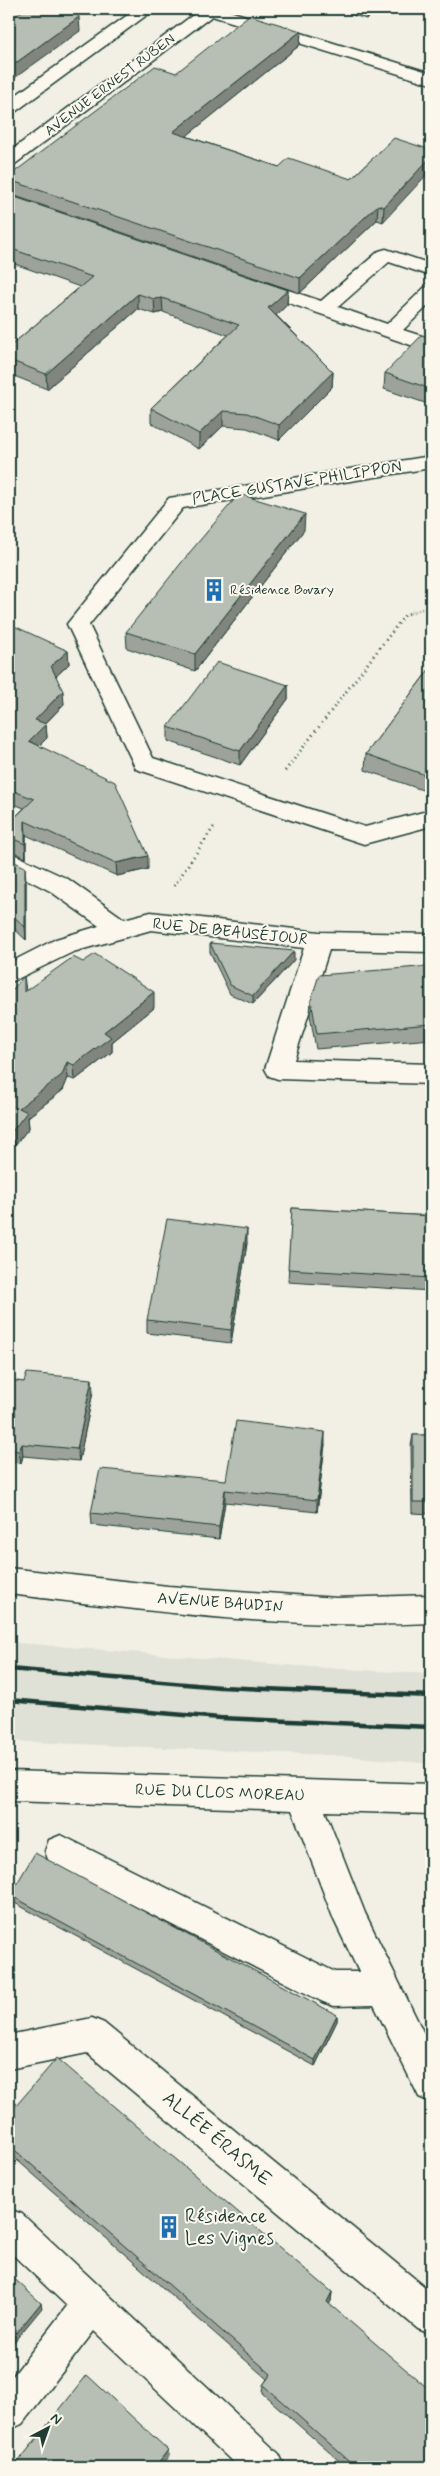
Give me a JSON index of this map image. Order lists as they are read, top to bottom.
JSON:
{
  "streets": {
    "street": [
      "AVENUE ERNEST RUBEN",
      "PLACE GUSTAVE PHILIPPON",
      "RUE DE BEAUSÉJOUR",
      "AVENUE BAUDIN",
      "RUE DU CLOS MOREAU",
      "ALLÉE ÉRASME"
    ]
  },
  "places": {
    "building": ["Résidence Bovary", "Résidence Les Vignes"]
  },
  "north": "top right"
}
